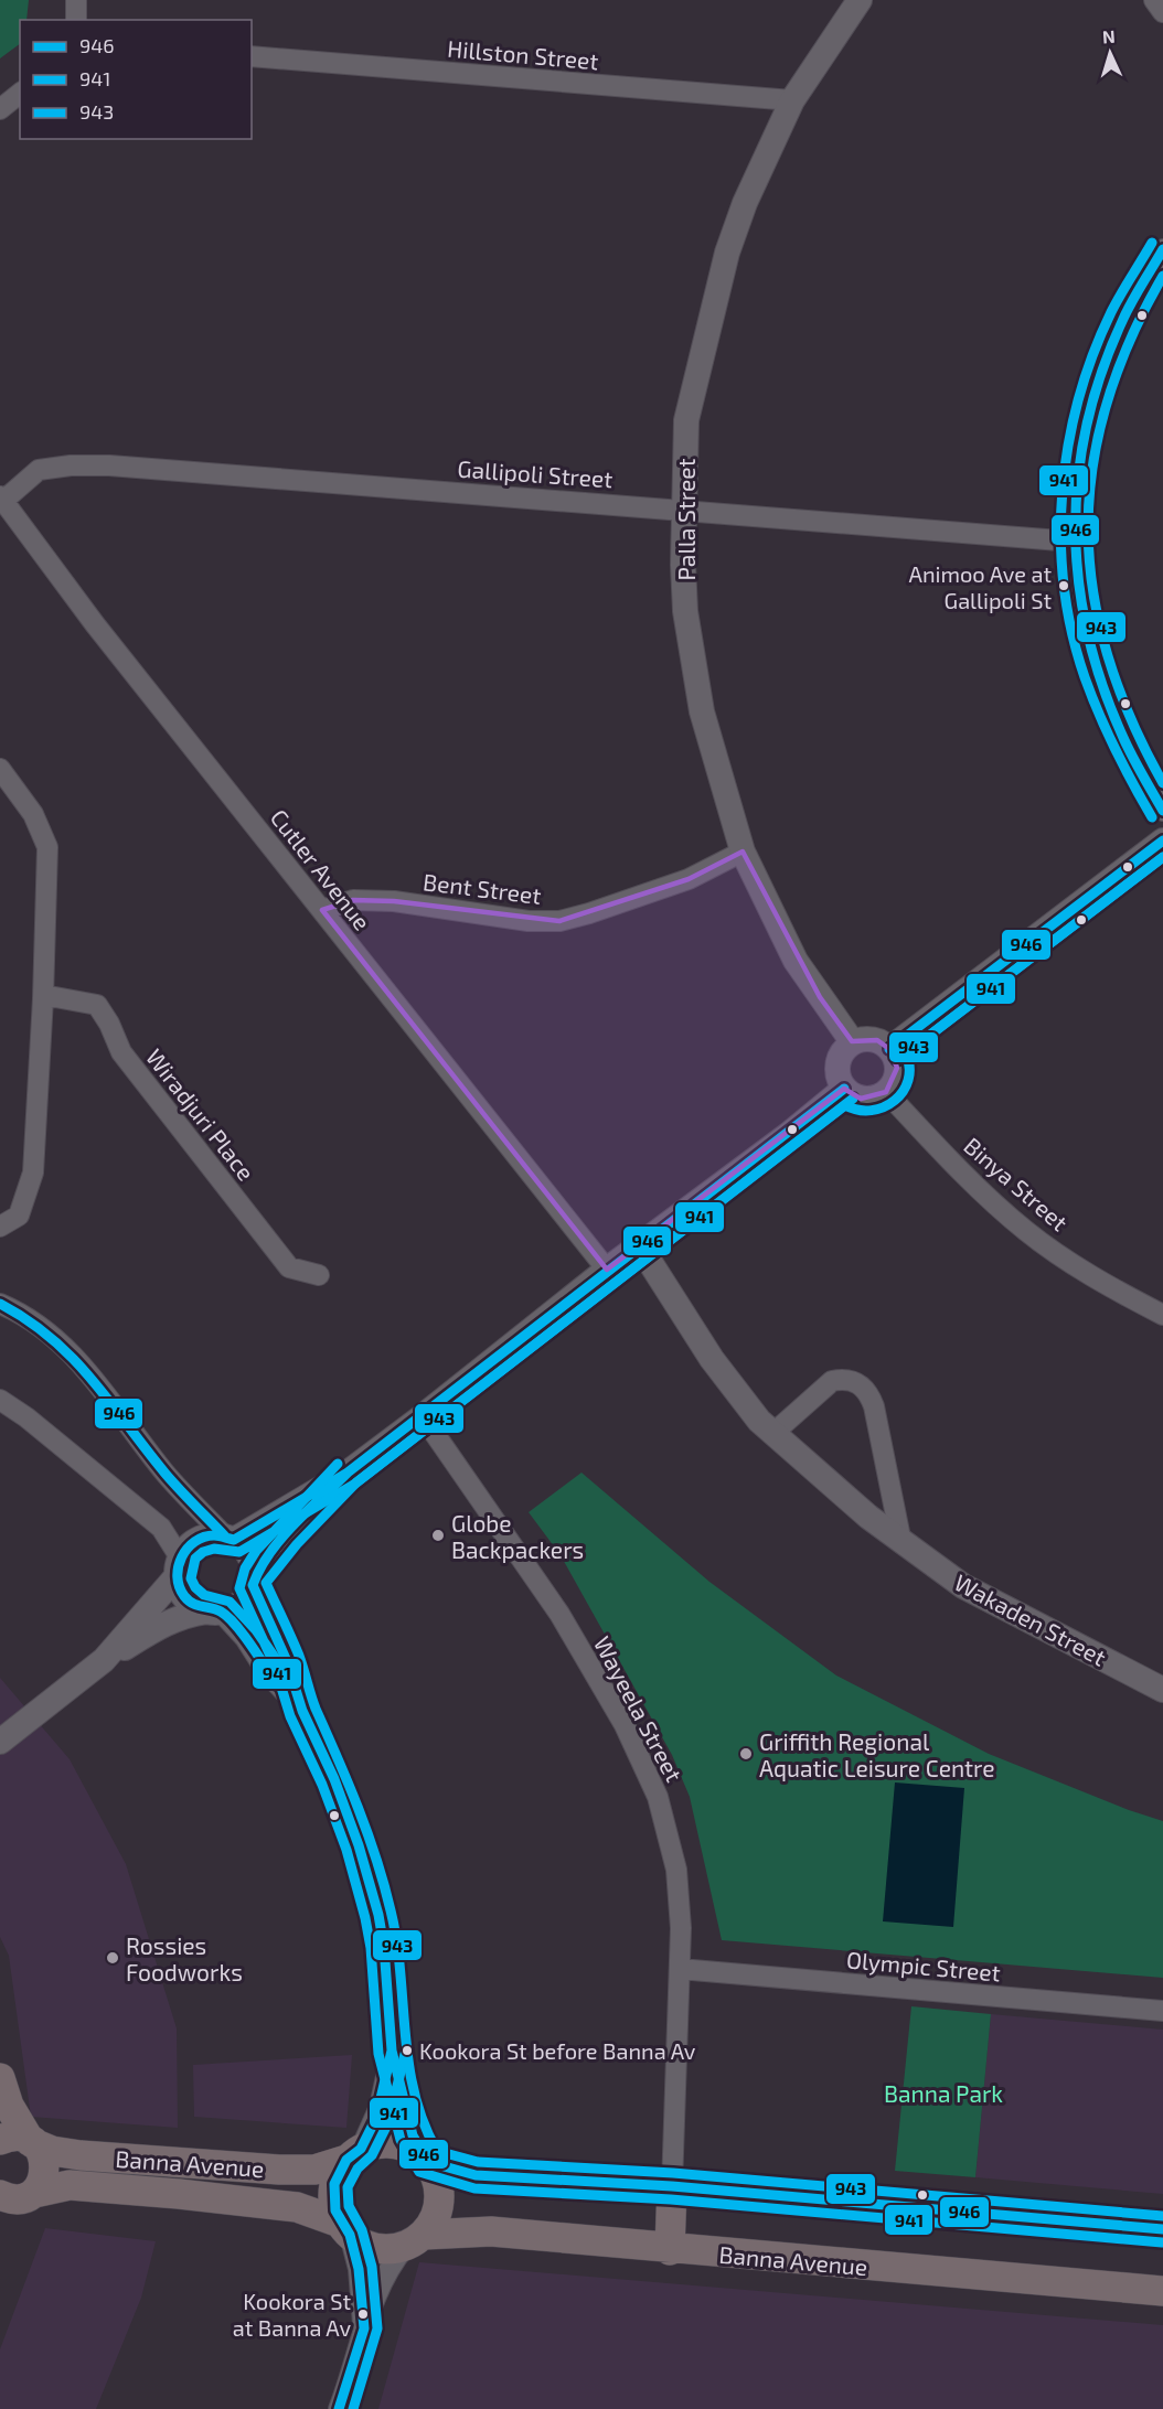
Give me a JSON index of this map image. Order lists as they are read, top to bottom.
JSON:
{
  "streets": {
    "main road": ["Banna Avenue"],
    "street": [
      "Hillston Street",
      "Gallipoli Street",
      "Palla Street",
      "Cutler Avenue",
      "Bent Street",
      "Wiradjuri Place",
      "Binya Street",
      "Wakaden Street",
      "Wayeela Street",
      "Olympic Street"
    ]
  },
  "crossings": [
    ["Hillston Street", "Palla Street"],
    ["Gallipoli Street", "Palla Street"],
    ["Gallipoli Street", "Cutler Avenue"],
    ["Palla Street", "Bent Street"],
    ["Palla Street", "Binya Street"],
    ["Cutler Avenue", "Bent Street"],
    ["Wayeela Street", "Olympic Street"]
  ],
  "parks": ["Banna Park"],
  "places": [
    "Animoo Ave at Gallipoli St",
    "Globe Backpackers",
    "Griffith Regional Aquatic Leisure Centre",
    "Rossies Foodworks",
    "Kookora St before Banna Av",
    "Kookora St at Banna Av"
  ],
  "lines": ["transit line 941", "transit line 946", "transit line 943"],
  "legend": ["946", "941", "943"],
  "north": "top"
}
